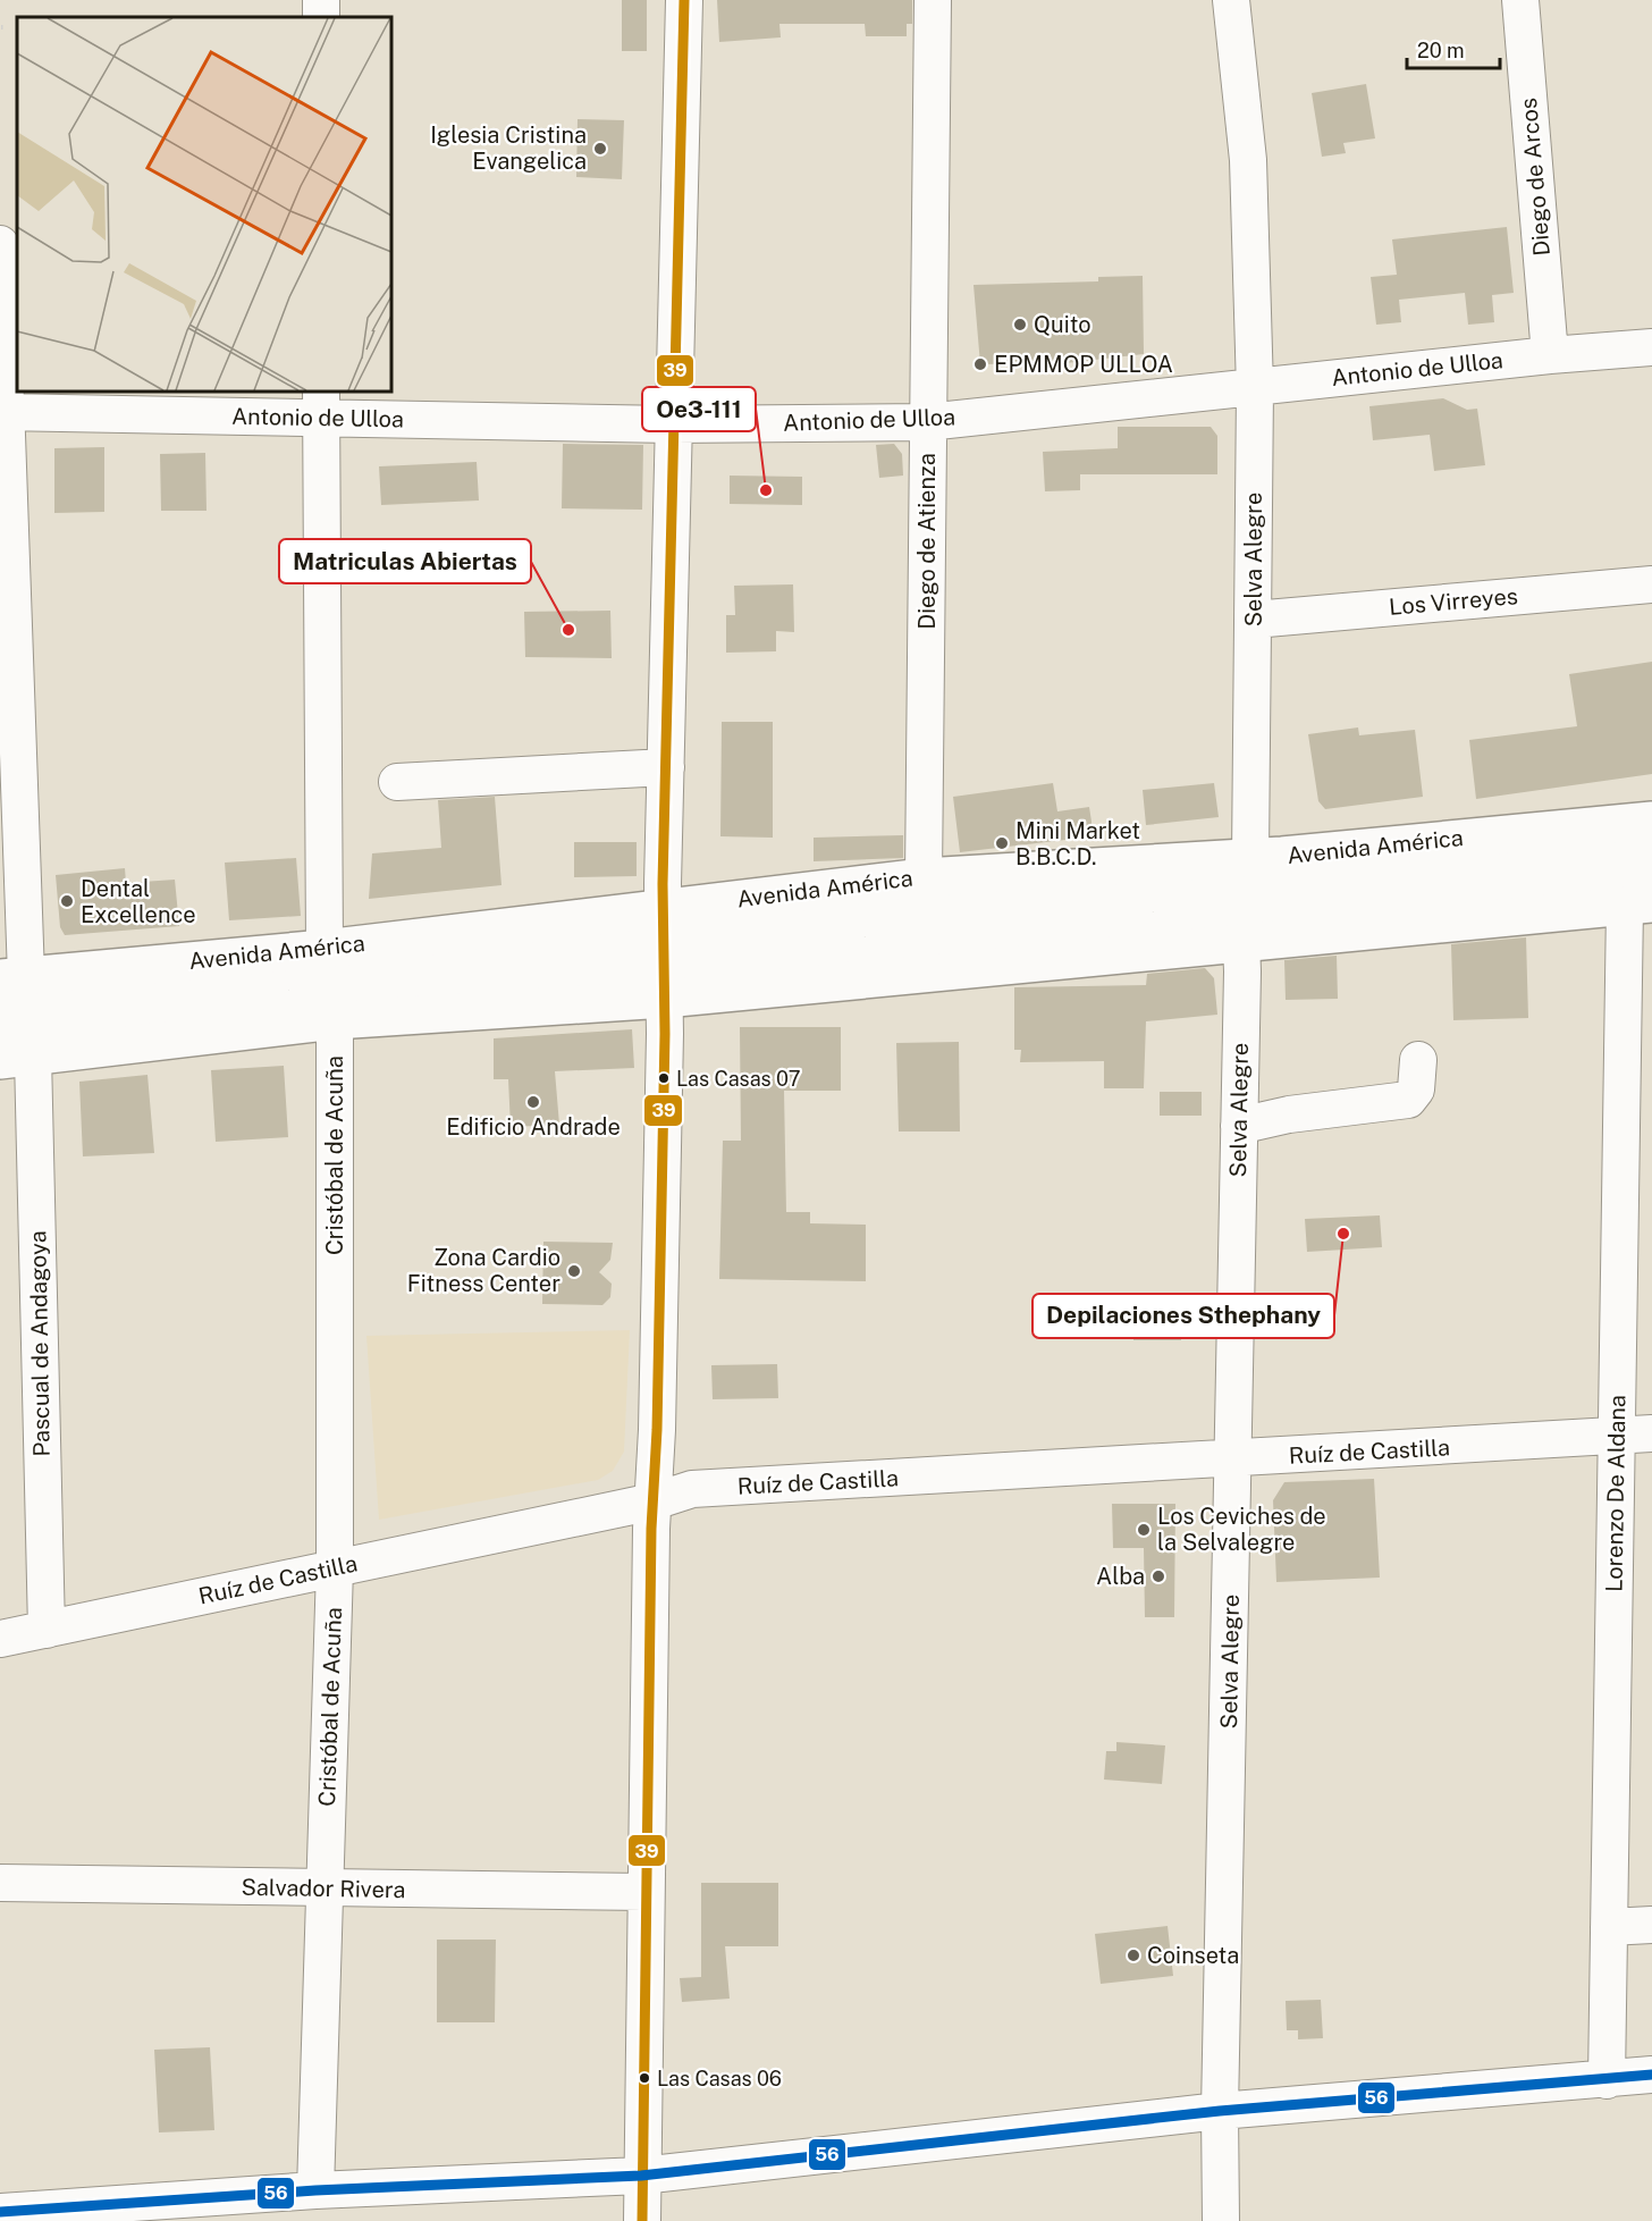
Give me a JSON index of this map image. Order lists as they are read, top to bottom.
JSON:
{
  "streets": {
    "main road": ["Avenida América"],
    "street": [
      "Diego de Arcos",
      "Antonio de Ulloa",
      "Diego de Atienza",
      "Selva Alegre",
      "Los Virreyes",
      "Cristóbal de Acuña",
      "Pascual de Andagoya",
      "Ruíz de Castilla",
      "Lorenzo De Aldana",
      "Salvador Rivera"
    ]
  },
  "crossings": [
    ["Diego de Arcos", "Antonio de Ulloa"],
    ["Antonio de Ulloa", "Diego de Atienza"],
    ["Antonio de Ulloa", "Selva Alegre"],
    ["Diego de Atienza", "Avenida América"],
    ["Selva Alegre", "Los Virreyes"],
    ["Selva Alegre", "Avenida América"],
    ["Selva Alegre", "Ruíz de Castilla"],
    ["Avenida América", "Cristóbal de Acuña"],
    ["Avenida América", "Pascual de Andagoya"],
    ["Avenida América", "Lorenzo De Aldana"],
    ["Cristóbal de Acuña", "Ruíz de Castilla"],
    ["Cristóbal de Acuña", "Salvador Rivera"],
    ["Pascual de Andagoya", "Ruíz de Castilla"],
    ["Ruíz de Castilla", "Lorenzo De Aldana"]
  ],
  "places": [
    "Iglesia Cristina Evangelica",
    "Quito",
    "EPMMOP ULLOA",
    "Oe3-111",
    "Matriculas Abiertas",
    "Mini Market B.B.C.D.",
    "Dental Excellence",
    "Las Casas 07",
    "Edificio Andrade",
    "Depilaciones Sthephany",
    "Zona Cardio Fitness Center",
    "Los Ceviches de la Selvalegre",
    "Alba",
    "Coinseta",
    "Las Casas 06"
  ],
  "lines": ["transit line 39", "transit line 56"],
  "scale_bar": "20 m"
}
